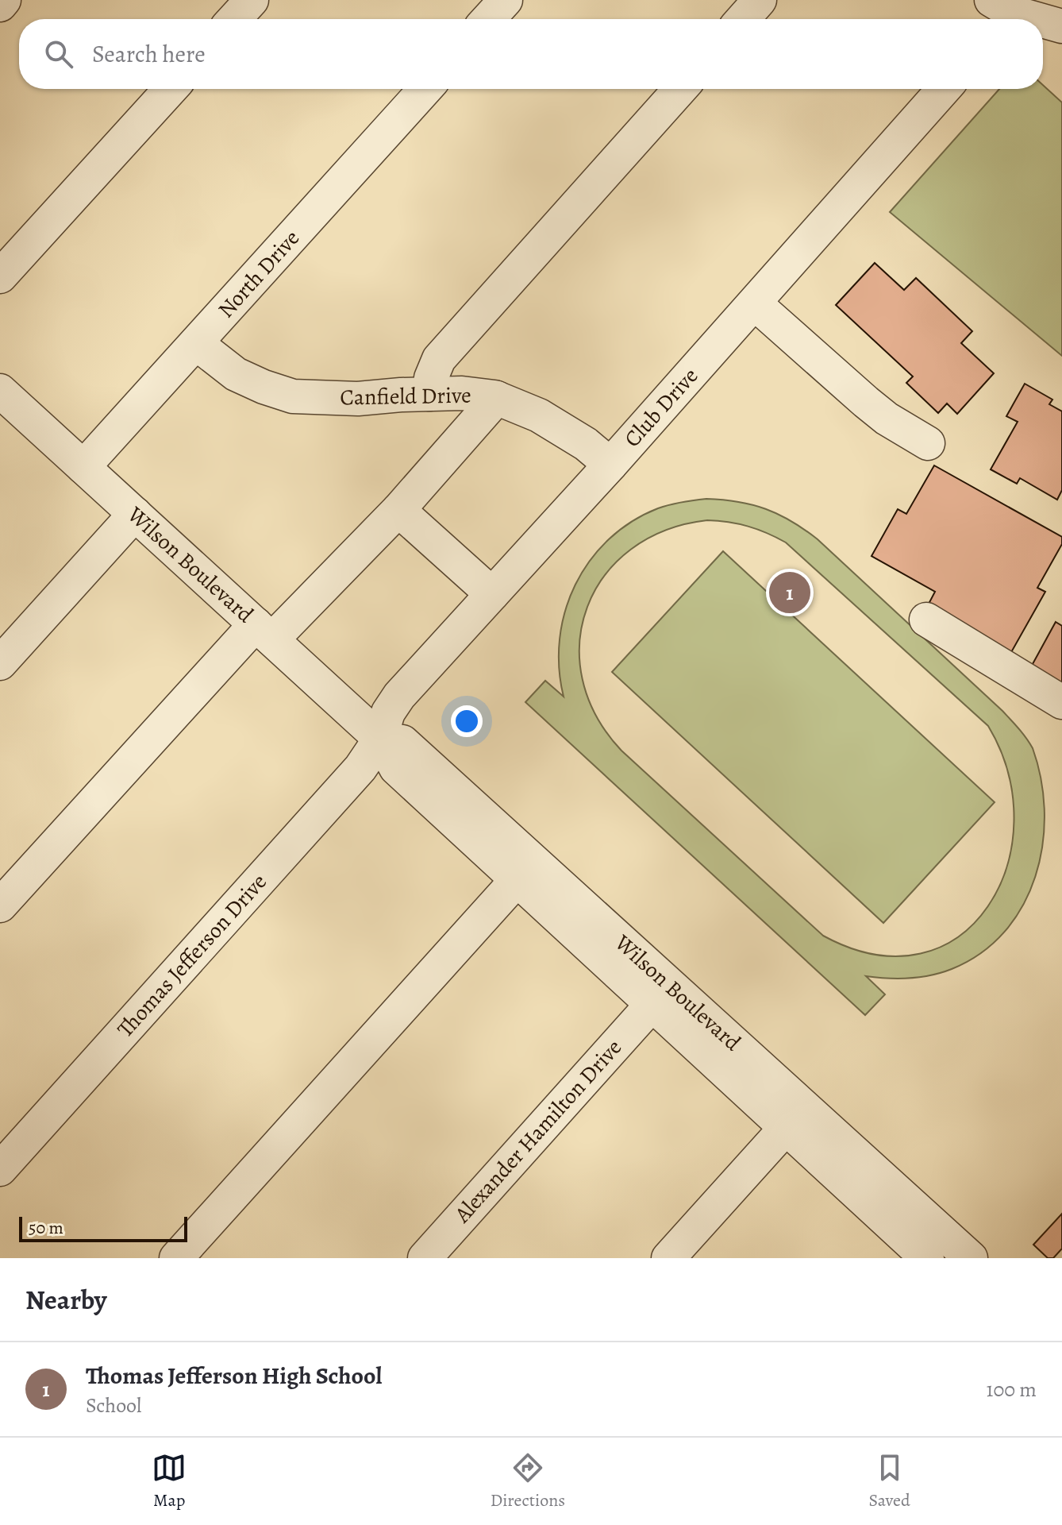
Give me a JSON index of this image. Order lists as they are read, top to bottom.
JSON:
{
  "streets": {
    "street": [
      "North Drive",
      "Canfield Drive",
      "Club Drive",
      "Wilson Boulevard",
      "Thomas Jefferson Drive",
      "Alexander Hamilton Drive"
    ]
  },
  "crossings": [
    ["North Drive", "Canfield Drive"],
    ["North Drive", "Wilson Boulevard"],
    ["Canfield Drive", "Club Drive"],
    ["Club Drive", "Wilson Boulevard"],
    ["Club Drive", "Thomas Jefferson Drive"],
    ["Wilson Boulevard", "Thomas Jefferson Drive"],
    ["Wilson Boulevard", "Alexander Hamilton Drive"]
  ],
  "scale_bar": "50 m",
  "page": {
    "search": "Search here",
    "pins": "1",
    "scale": "50 m",
    "heading": "Nearby",
    "list": [
      {
        "mark": "1",
        "name": "Thomas Jefferson High School",
        "note": "School",
        "value": "100 m"
      }
    ],
    "nav": ["Map", "Directions", "Saved"]
  }
}
